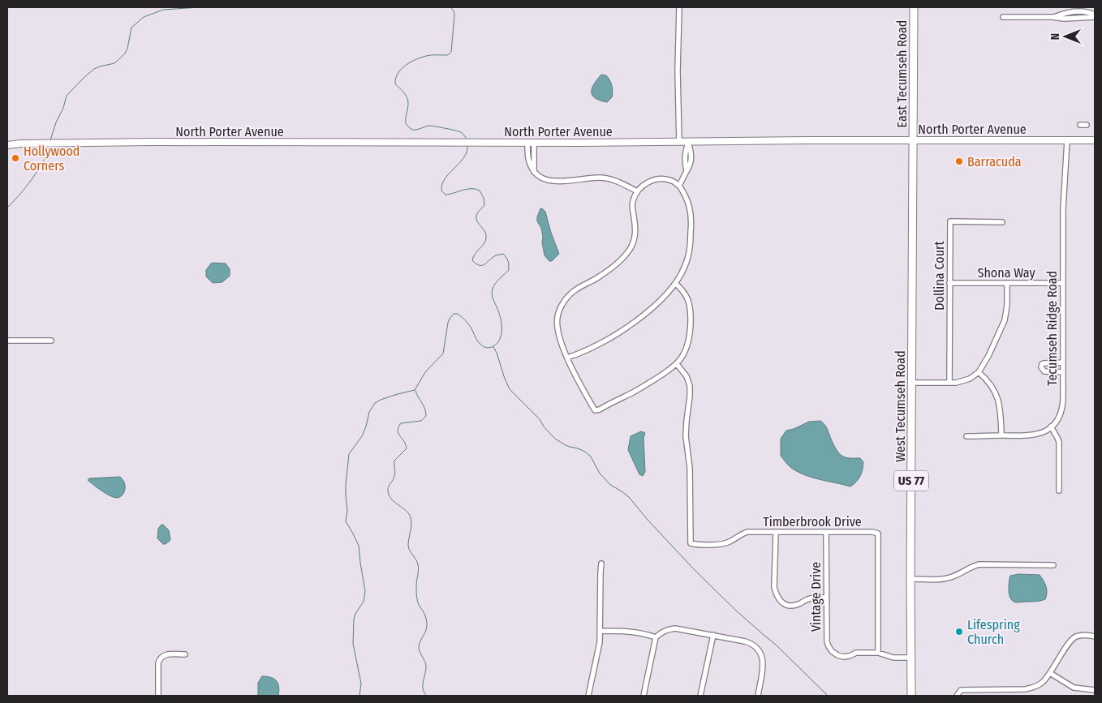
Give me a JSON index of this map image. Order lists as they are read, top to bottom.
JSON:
{
  "streets": {
    "main road": ["East Tecumseh Road", "West Tecumseh Road", "US 77"],
    "street": [
      "North Porter Avenue",
      "Shona Way",
      "Dollina Court",
      "Tecumseh Ridge Road",
      "Timberbrook Drive",
      "Vintage Drive"
    ]
  },
  "crossings": [
    ["East Tecumseh Road", "North Porter Avenue"],
    ["East Tecumseh Road", "West Tecumseh Road"],
    ["North Porter Avenue", "Tecumseh Ridge Road"],
    ["North Porter Avenue", "West Tecumseh Road"],
    ["Shona Way", "Dollina Court"],
    ["Shona Way", "Tecumseh Ridge Road"],
    ["West Tecumseh Road", "Vintage Drive"],
    ["Timberbrook Drive", "Vintage Drive"]
  ],
  "places": ["Hollywood Corners", "Barracuda", "Lifespring Church"],
  "north": "left"
}
